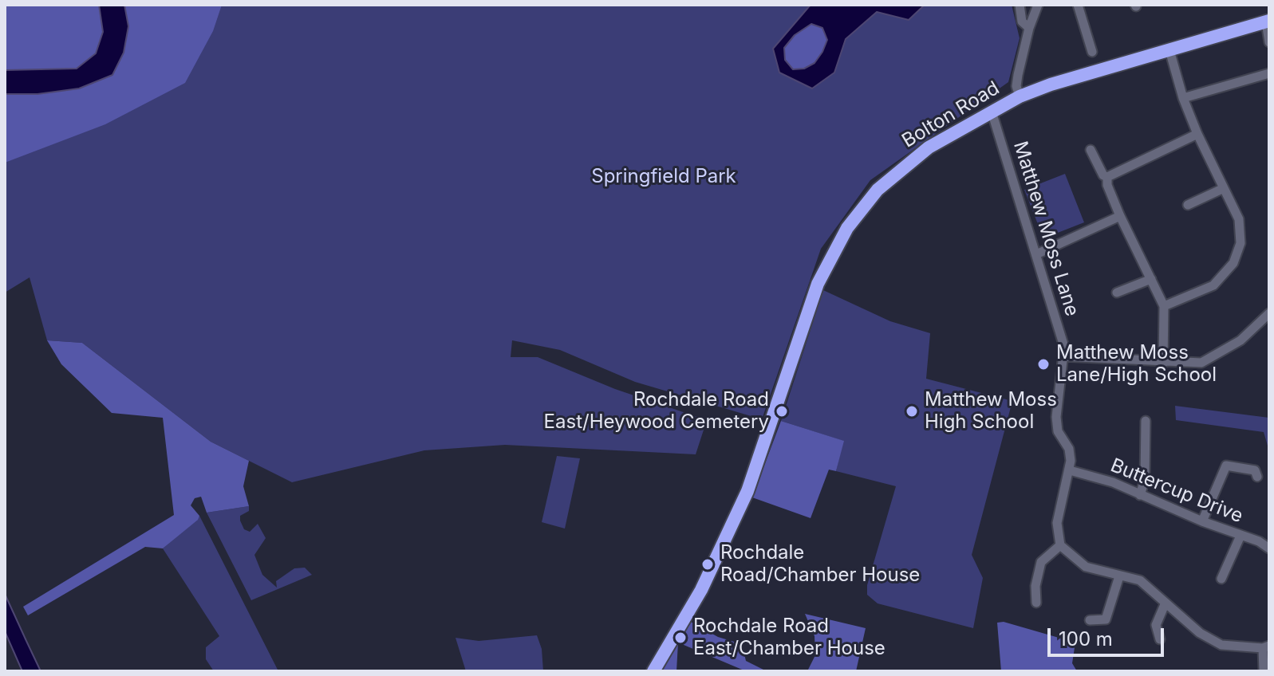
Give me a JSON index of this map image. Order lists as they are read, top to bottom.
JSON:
{
  "streets": {
    "highway": ["Bolton Road"],
    "street": ["Matthew Moss Lane", "Buttercup Drive"]
  },
  "crossings": [
    ["Bolton Road", "Matthew Moss Lane"],
    ["Matthew Moss Lane", "Buttercup Drive"]
  ],
  "parks": ["Springfield Park"],
  "places": [
    "Matthew Moss Lane/High School",
    "Rochdale Road East/Heywood Cemetery",
    "Matthew Moss High School",
    "Rochdale Road/Chamber House",
    "Rochdale Road East/Chamber House"
  ],
  "scale_bar": "100 m"
}
